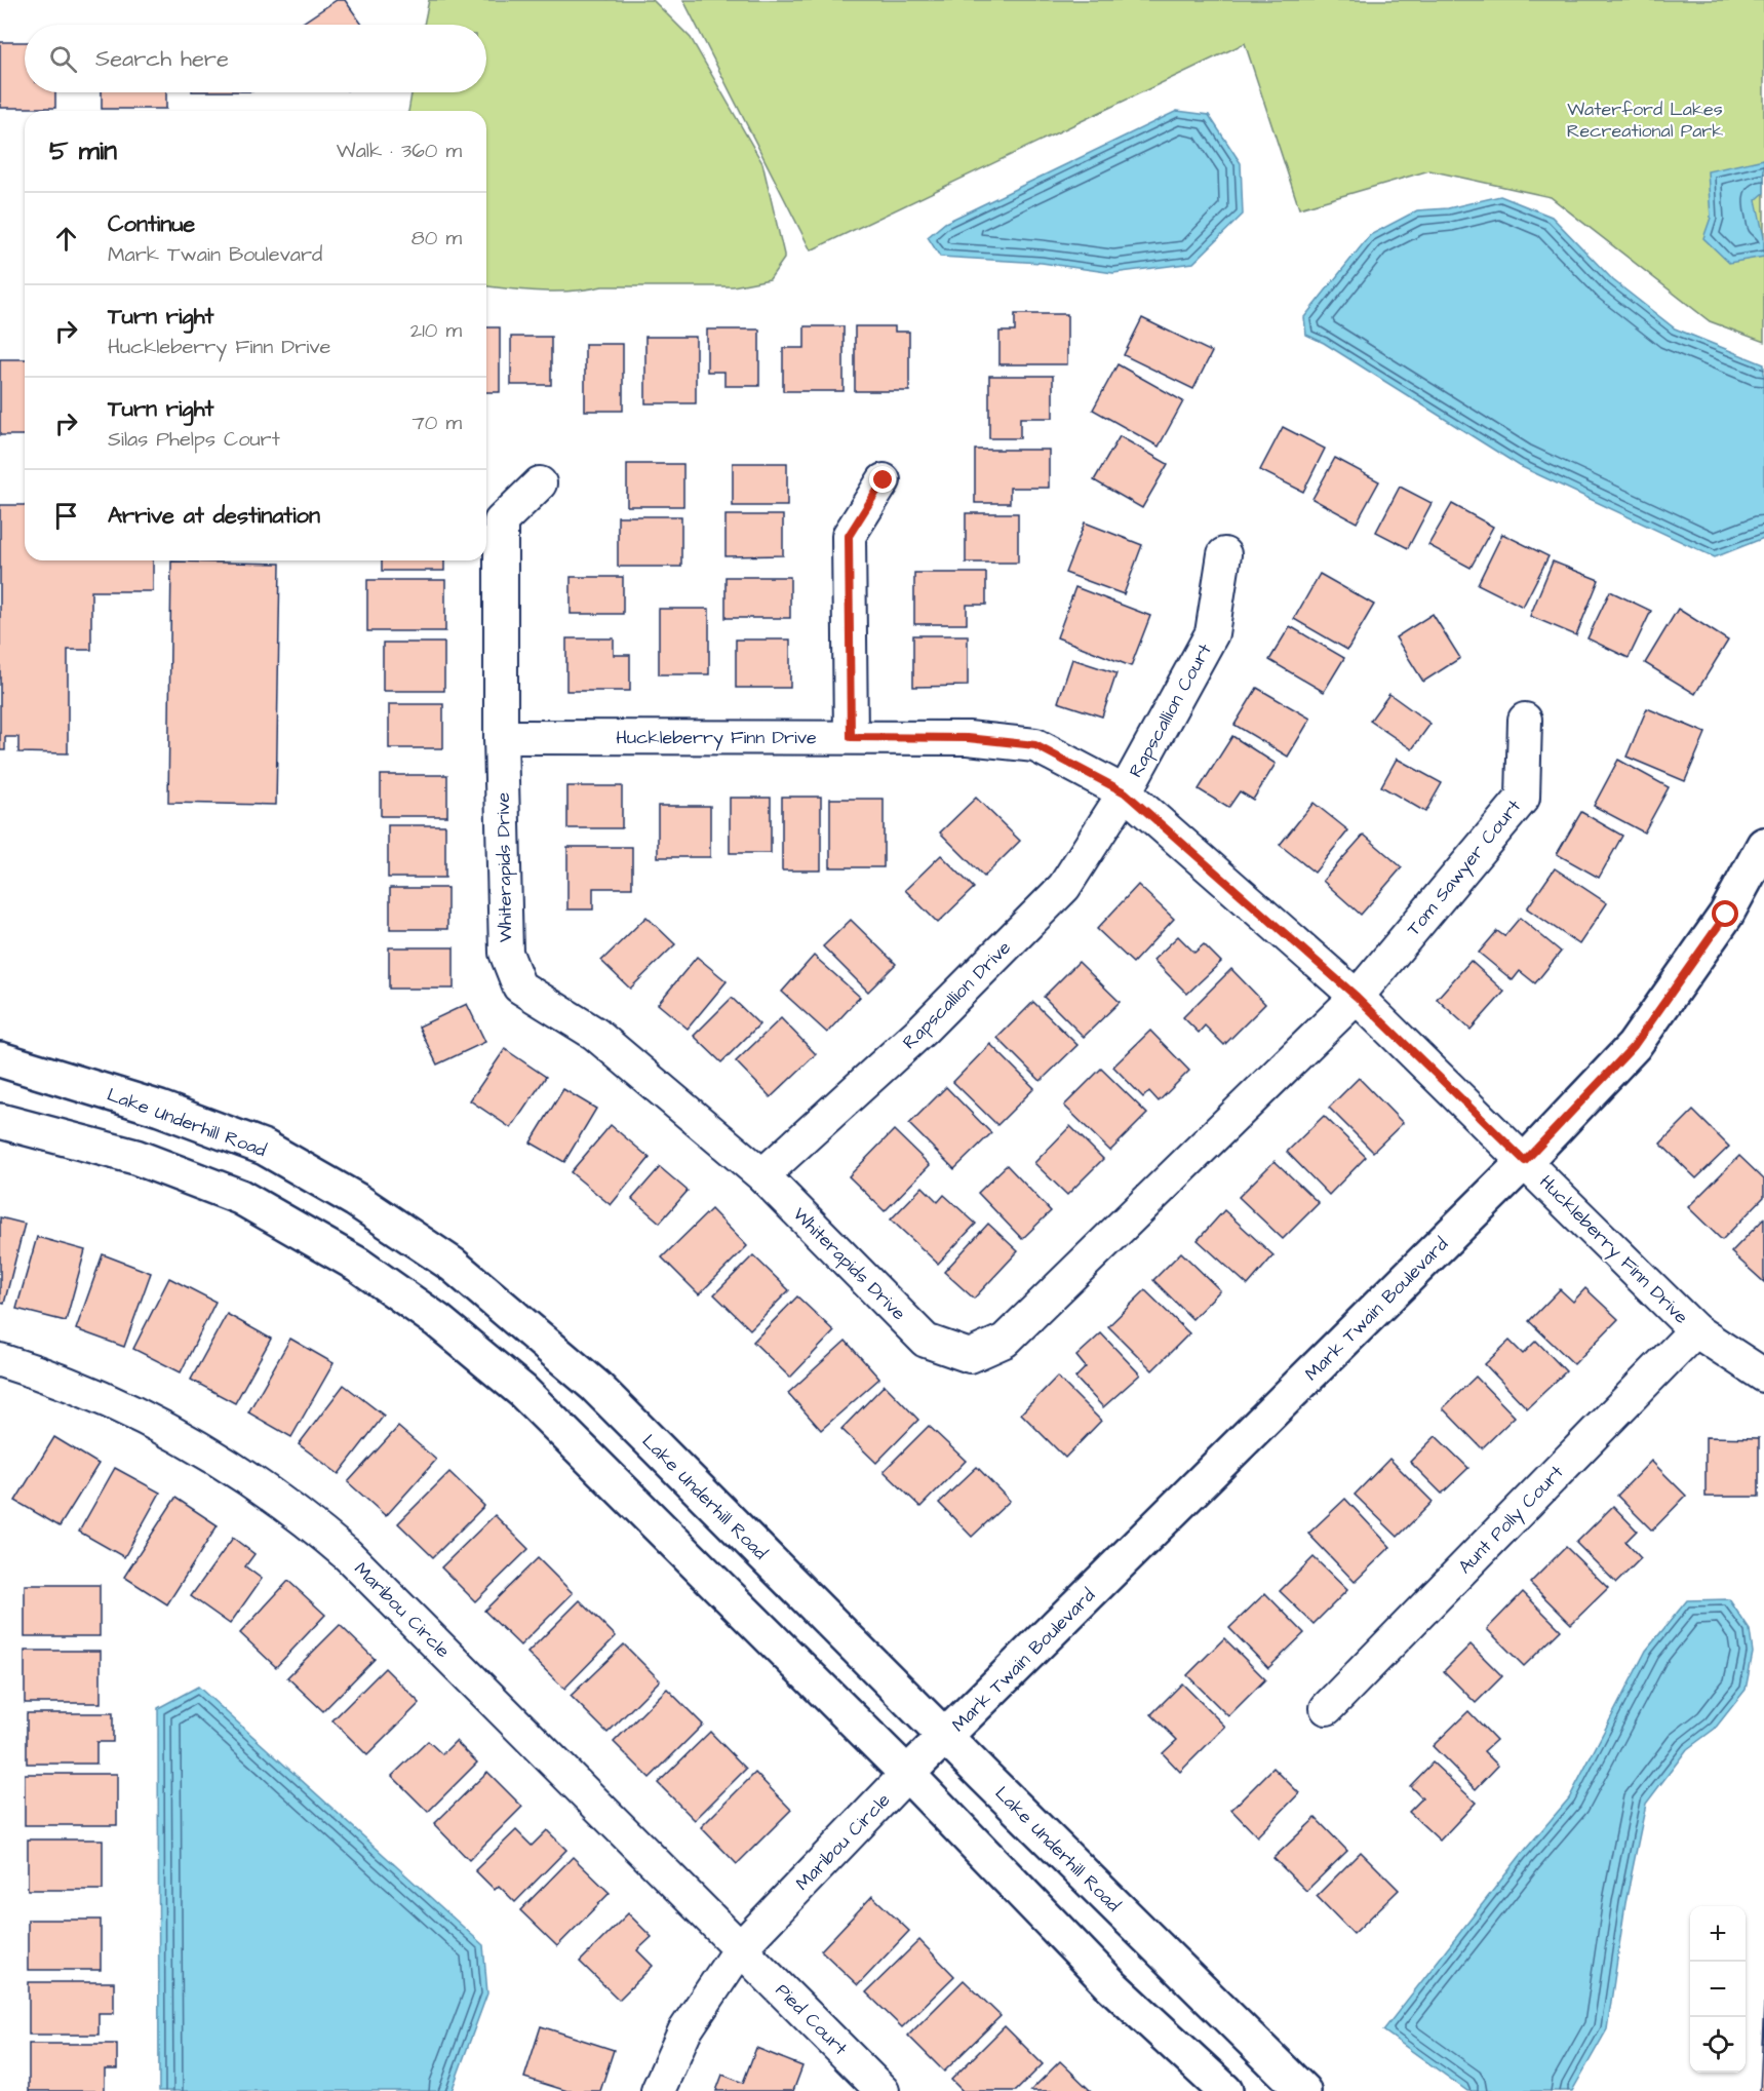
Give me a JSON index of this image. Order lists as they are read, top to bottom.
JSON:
{
  "streets": {
    "street": [
      "Rapscallion Court",
      "Huckleberry Finn Drive",
      "Whiterapids Drive",
      "Tom Sawyer Court",
      "Rapscallion Drive",
      "Lake Underhill Road",
      "Mark Twain Boulevard",
      "Aunt Polly Court",
      "Maribou Circle",
      "Pied Court"
    ]
  },
  "crossings": [
    ["Rapscallion Court", "Huckleberry Finn Drive"],
    ["Rapscallion Court", "Rapscallion Drive"],
    ["Huckleberry Finn Drive", "Whiterapids Drive"],
    ["Huckleberry Finn Drive", "Tom Sawyer Court"],
    ["Huckleberry Finn Drive", "Rapscallion Drive"],
    ["Huckleberry Finn Drive", "Mark Twain Boulevard"],
    ["Huckleberry Finn Drive", "Aunt Polly Court"],
    ["Whiterapids Drive", "Tom Sawyer Court"],
    ["Whiterapids Drive", "Rapscallion Drive"],
    ["Lake Underhill Road", "Mark Twain Boulevard"],
    ["Lake Underhill Road", "Maribou Circle"],
    ["Mark Twain Boulevard", "Maribou Circle"],
    ["Maribou Circle", "Pied Court"]
  ],
  "parks": ["Waterford Lakes Recreational Park"],
  "page": {
    "search": "Search here",
    "heading": ["5 min", "Walk · 360 m"],
    "list": [
      ["Continue", "Mark Twain Boulevard", "80 m"],
      ["Turn right", "Huckleberry Finn Drive", "210 m"],
      ["Turn right", "Silas Phelps Court", "70 m"],
      "Arrive at destination"
    ],
    "map_buttons": ["+", "−"]
  }
}
